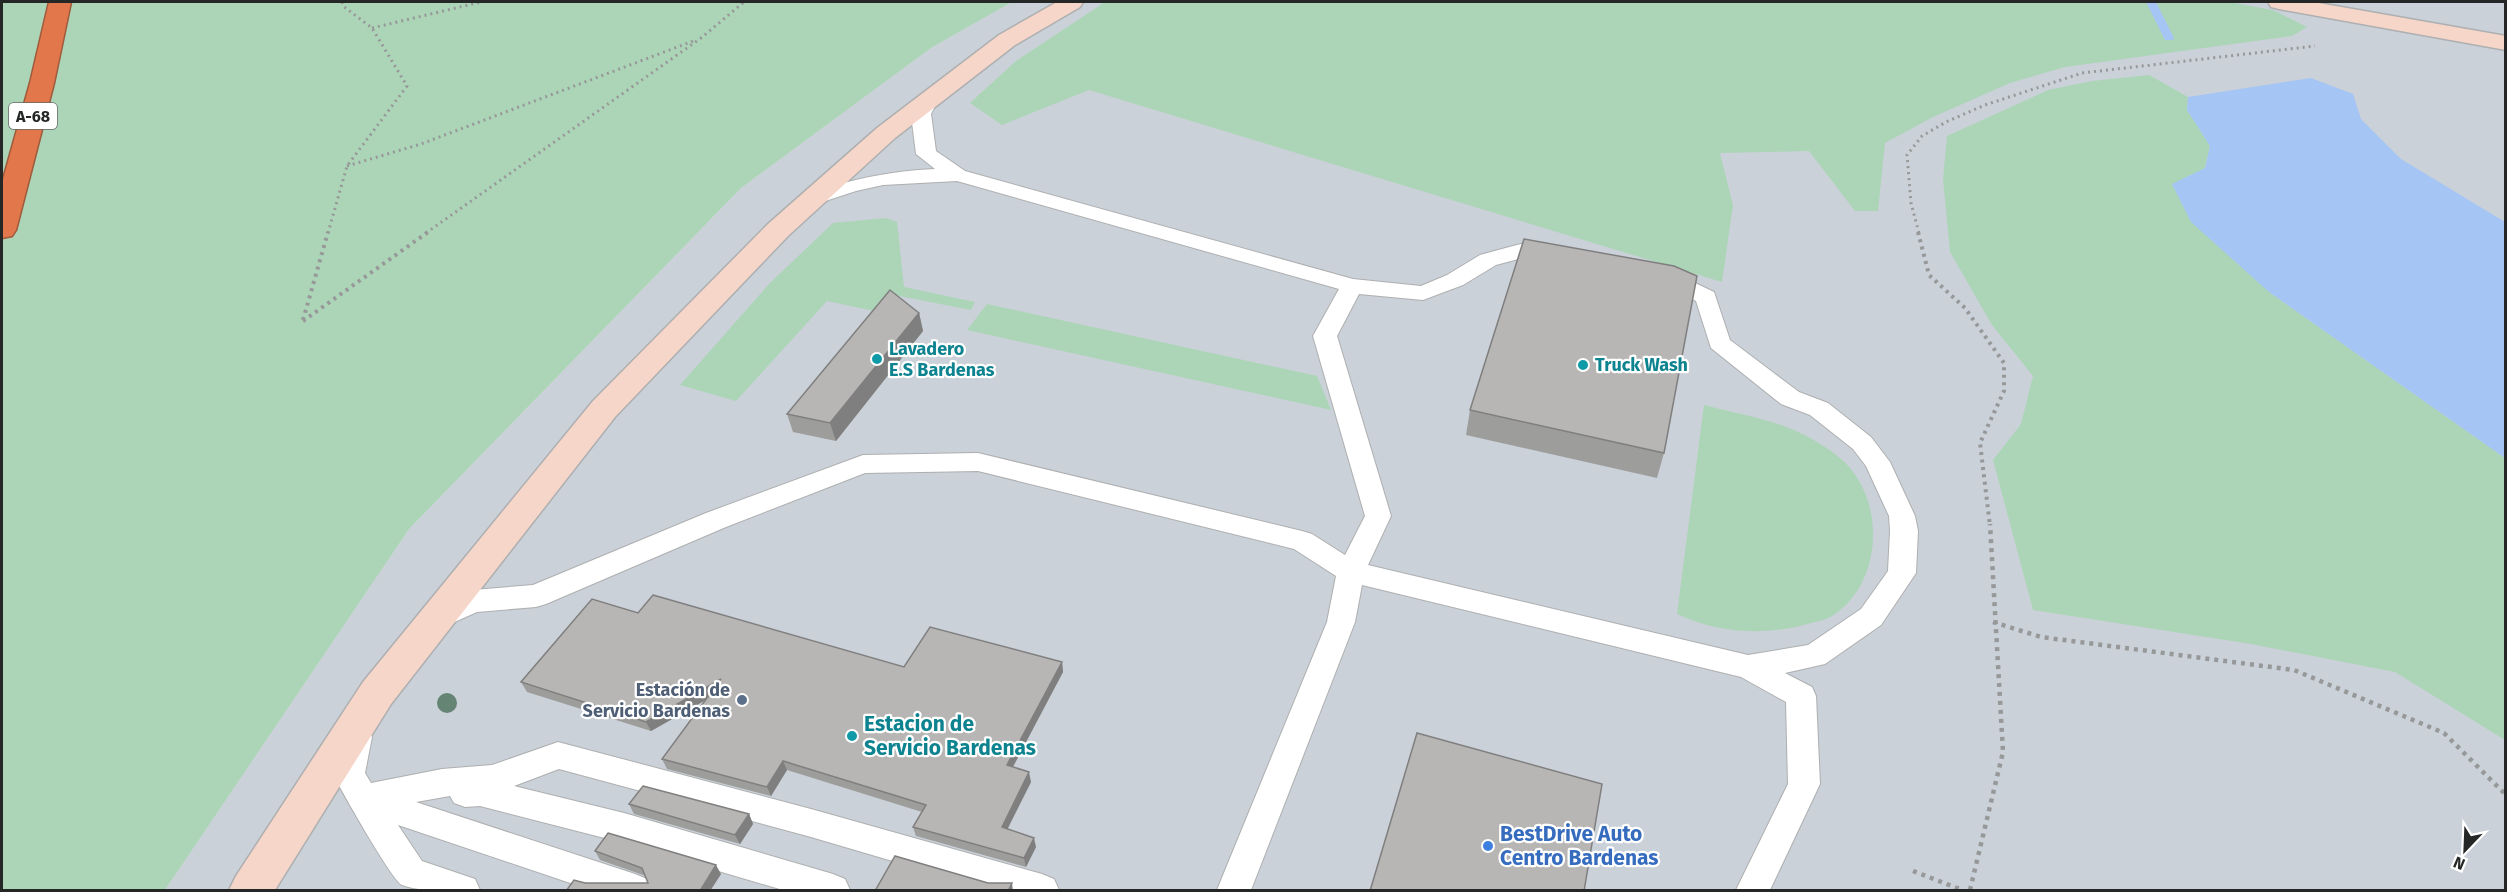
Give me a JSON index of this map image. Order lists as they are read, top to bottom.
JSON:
{
  "streets": {
    "highway": ["A-68"]
  },
  "places": [
    "Lavadero E.S Bardenas",
    "Truck Wash",
    "Estación de Servicio Bardenas",
    "Estacion de Servicio Bardenas",
    "BestDrive Auto Centro Bardenas"
  ],
  "north": "bottom left"
}
